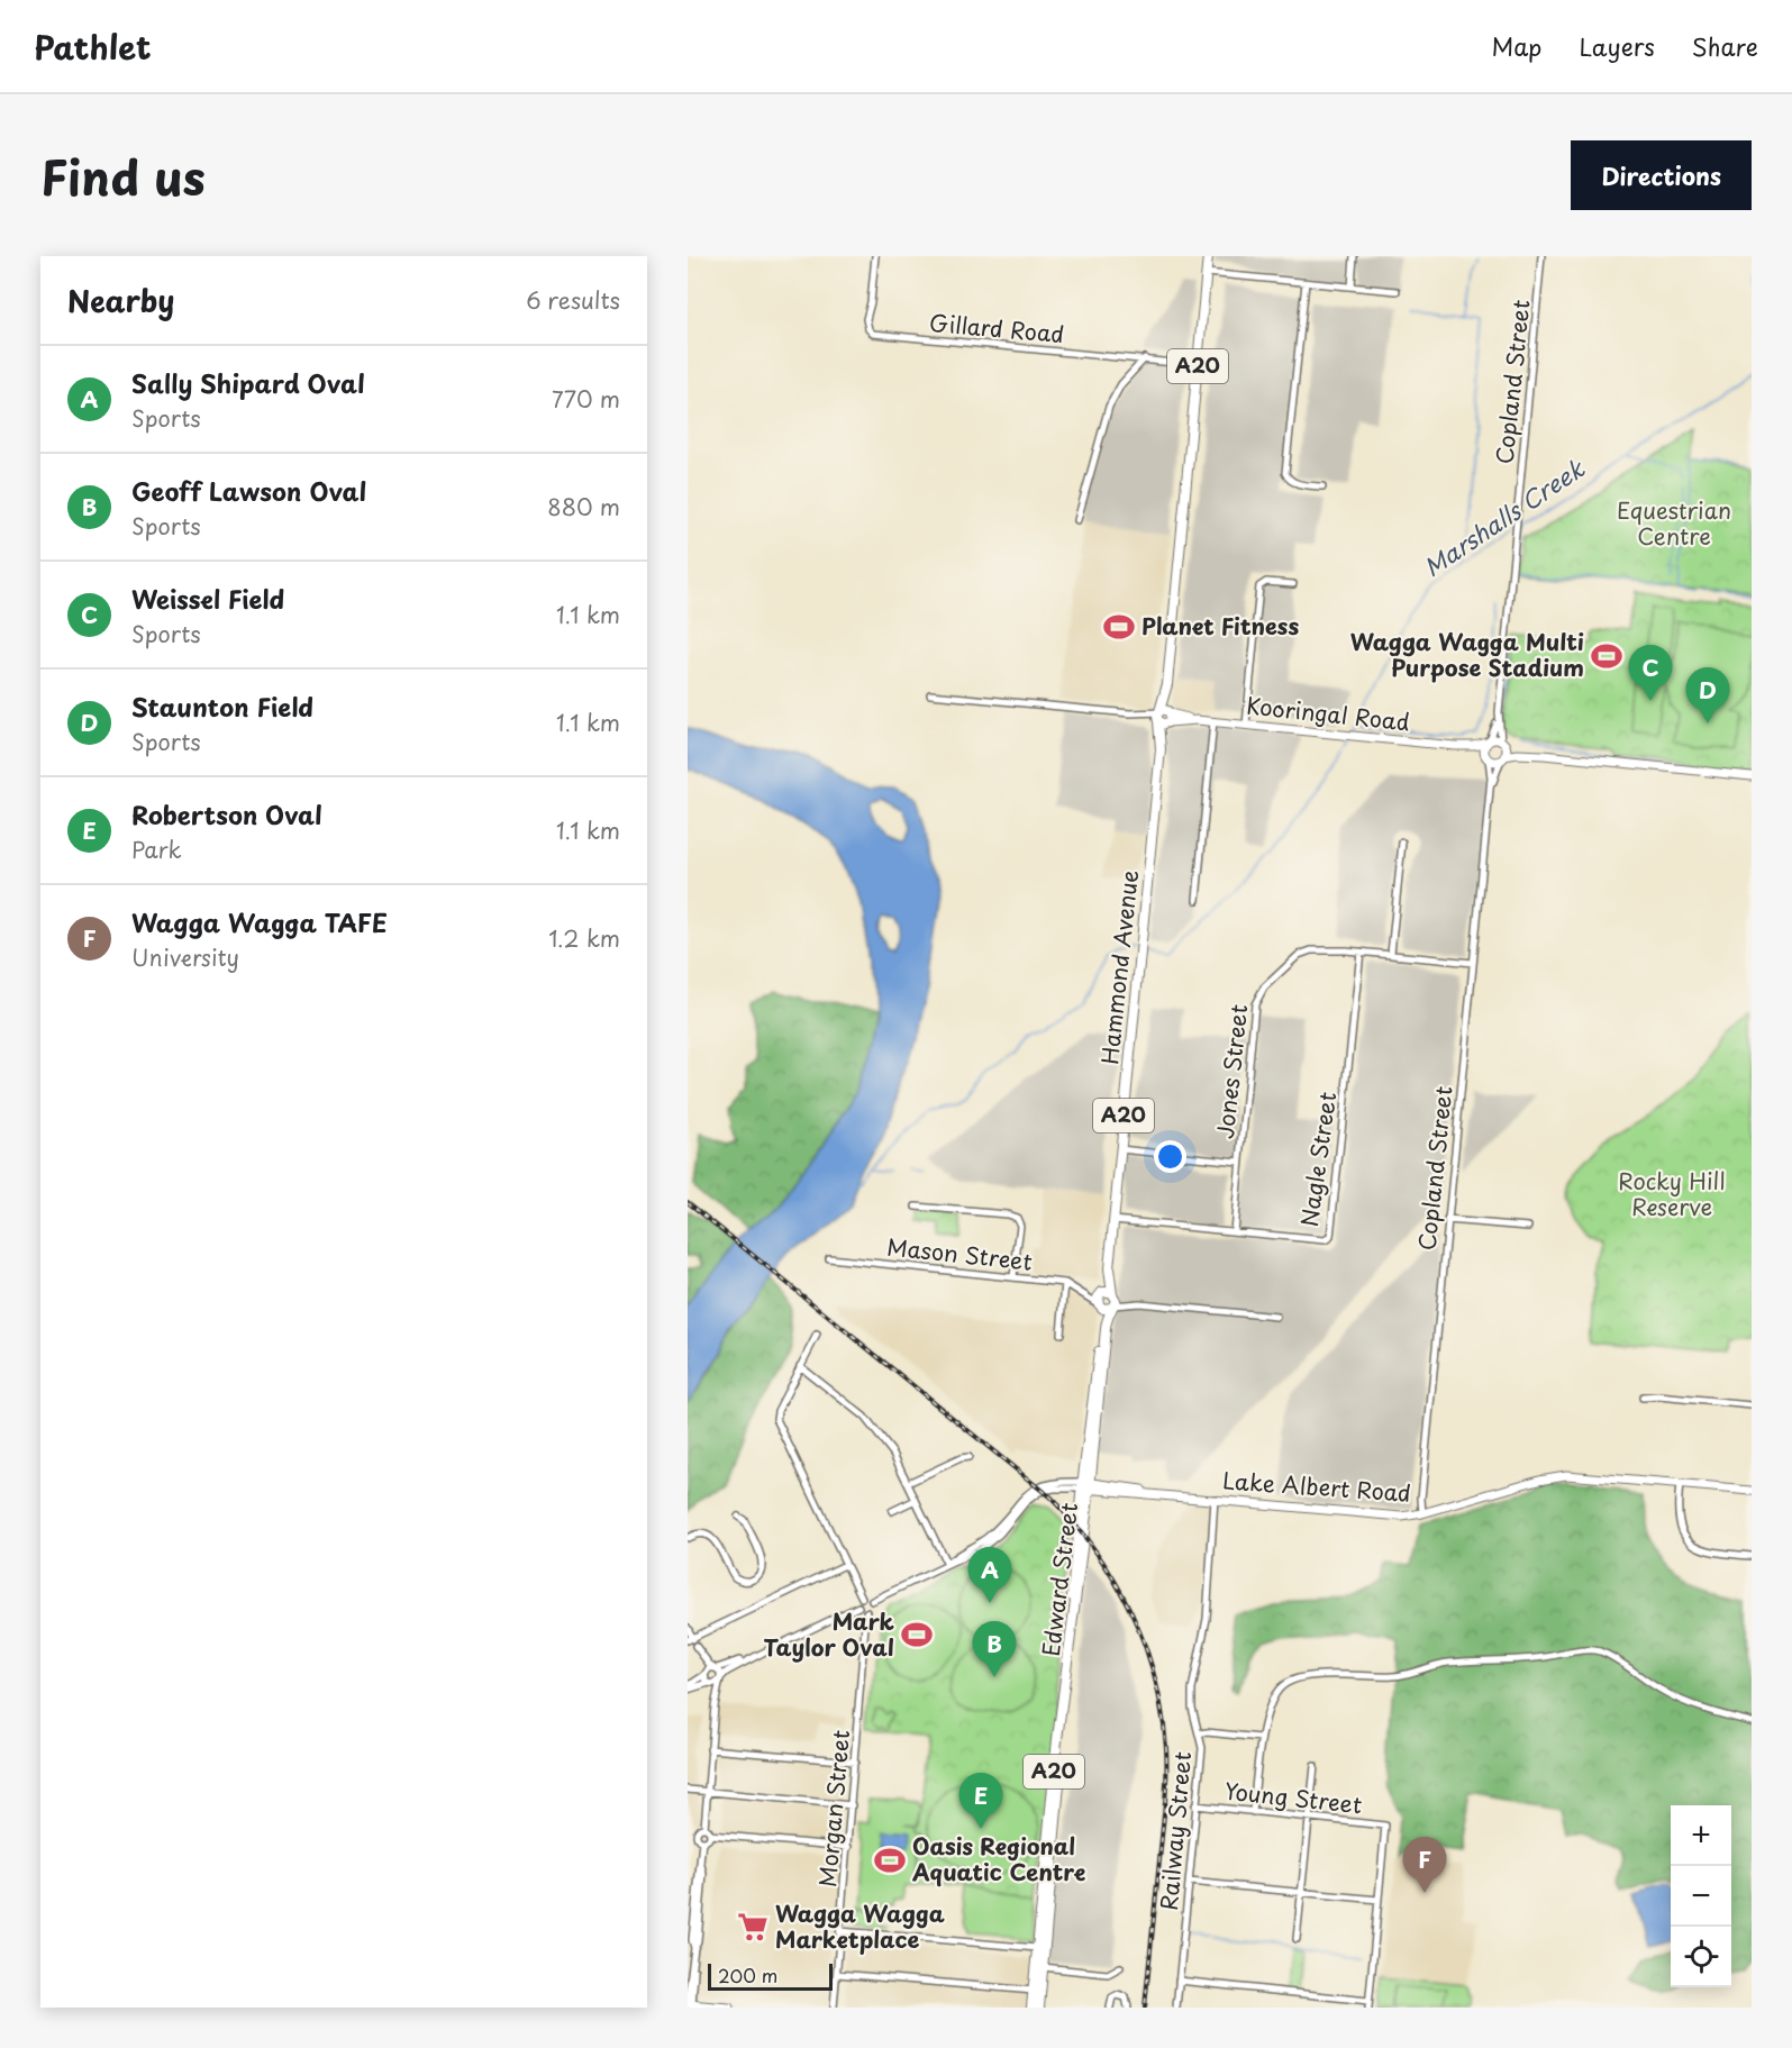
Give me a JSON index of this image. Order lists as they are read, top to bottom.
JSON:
{
  "streets": {
    "highway": ["A20", "Hammond Avenue", "Edward Street"],
    "main road": ["Kooringal Road", "Lake Albert Road"],
    "street": [
      "Gillard Road",
      "Copland Street",
      "Jones Street",
      "Nagle Street",
      "Mason Street",
      "Young Street",
      "Morgan Street",
      "Railway Street"
    ]
  },
  "crossings": [
    ["Gillard Road", "Hammond Avenue"],
    ["Copland Street", "Kooringal Road"],
    ["Copland Street", "Jones Street"],
    ["Copland Street", "Lake Albert Road"],
    ["Kooringal Road", "Hammond Avenue"],
    ["Hammond Avenue", "Nagle Street"],
    ["Hammond Avenue", "Mason Street"],
    ["Hammond Avenue", "Lake Albert Road"],
    ["Hammond Avenue", "Edward Street"],
    ["Jones Street", "Nagle Street"],
    ["Lake Albert Road", "Edward Street"],
    ["Lake Albert Road", "Railway Street"],
    ["Young Street", "Railway Street"]
  ],
  "water": ["Marshalls Creek"],
  "parks": ["Equestrian Centre", "Rocky Hill Reserve"],
  "places": {
    "sports": [
      "Planet Fitness",
      "Wagga Wagga Multi Purpose Stadium",
      "Mark Taylor Oval",
      "Oasis Regional Aquatic Centre"
    ],
    "supermarket": ["Wagga Wagga Marketplace"]
  },
  "scale_bar": "200 m",
  "page": {
    "header": "Pathlet",
    "nav": ["Map", "Layers", "Share"],
    "title": "Find us",
    "buttons": "Directions",
    "heading": ["Nearby", "6 results"],
    "list": [
      {
        "mark": "A",
        "name": "Sally Shipard Oval",
        "note": "Sports",
        "value": "770 m"
      },
      {
        "mark": "B",
        "name": "Geoff Lawson Oval",
        "note": "Sports",
        "value": "880 m"
      },
      {
        "mark": "C",
        "name": "Weissel Field",
        "note": "Sports",
        "value": "1.1 km"
      },
      {
        "mark": "D",
        "name": "Staunton Field",
        "note": "Sports",
        "value": "1.1 km"
      },
      {
        "mark": "E",
        "name": "Robertson Oval",
        "note": "Park",
        "value": "1.1 km"
      },
      {
        "mark": "F",
        "name": "Wagga Wagga TAFE",
        "note": "University",
        "value": "1.2 km"
      }
    ],
    "pins": [
      "C",
      "D",
      "A",
      "B",
      "E",
      "F"
    ],
    "map_buttons": ["+", "−"],
    "scale": "200 m"
  }
}
